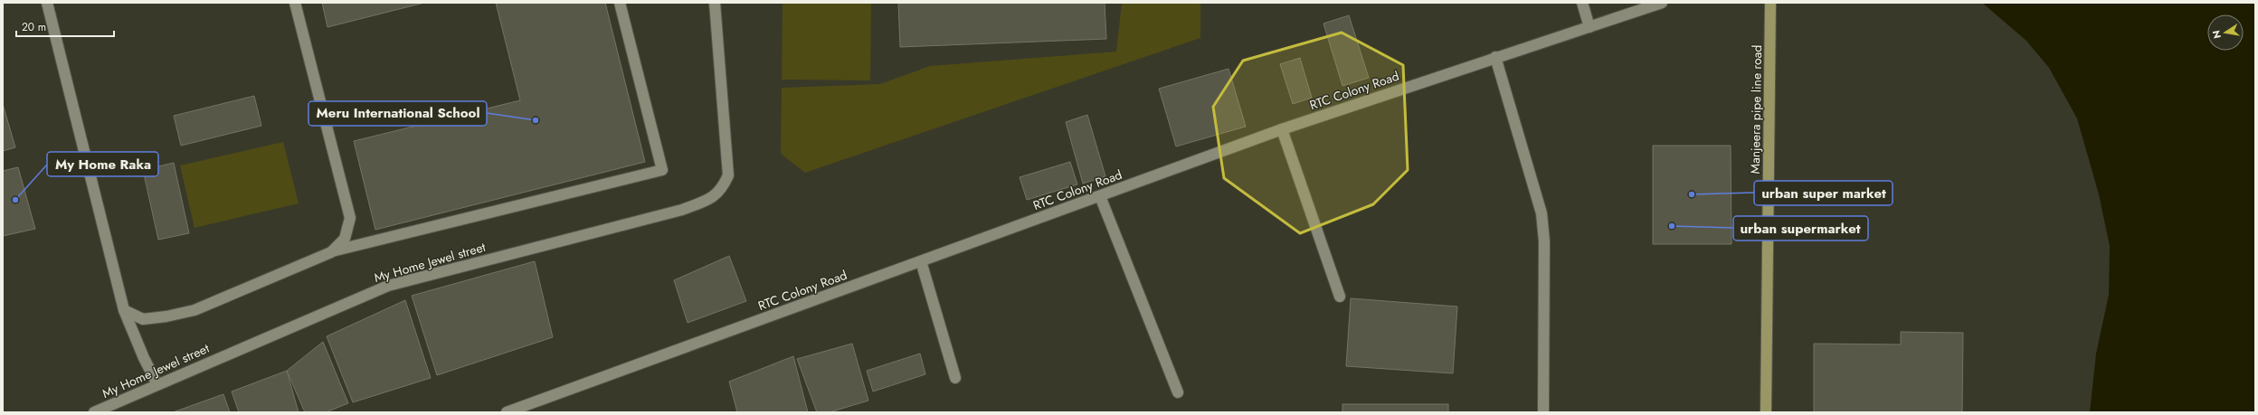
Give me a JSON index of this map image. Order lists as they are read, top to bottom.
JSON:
{
  "streets": {
    "main road": ["Manjeera pipe line road"],
    "street": ["RTC Colony Road", "My Home Jewel street"]
  },
  "places": [
    "Meru International School",
    "urban super market",
    "My Home Raka",
    "urban supermarket"
  ],
  "scale_bar": "20 m",
  "north": "left"
}
